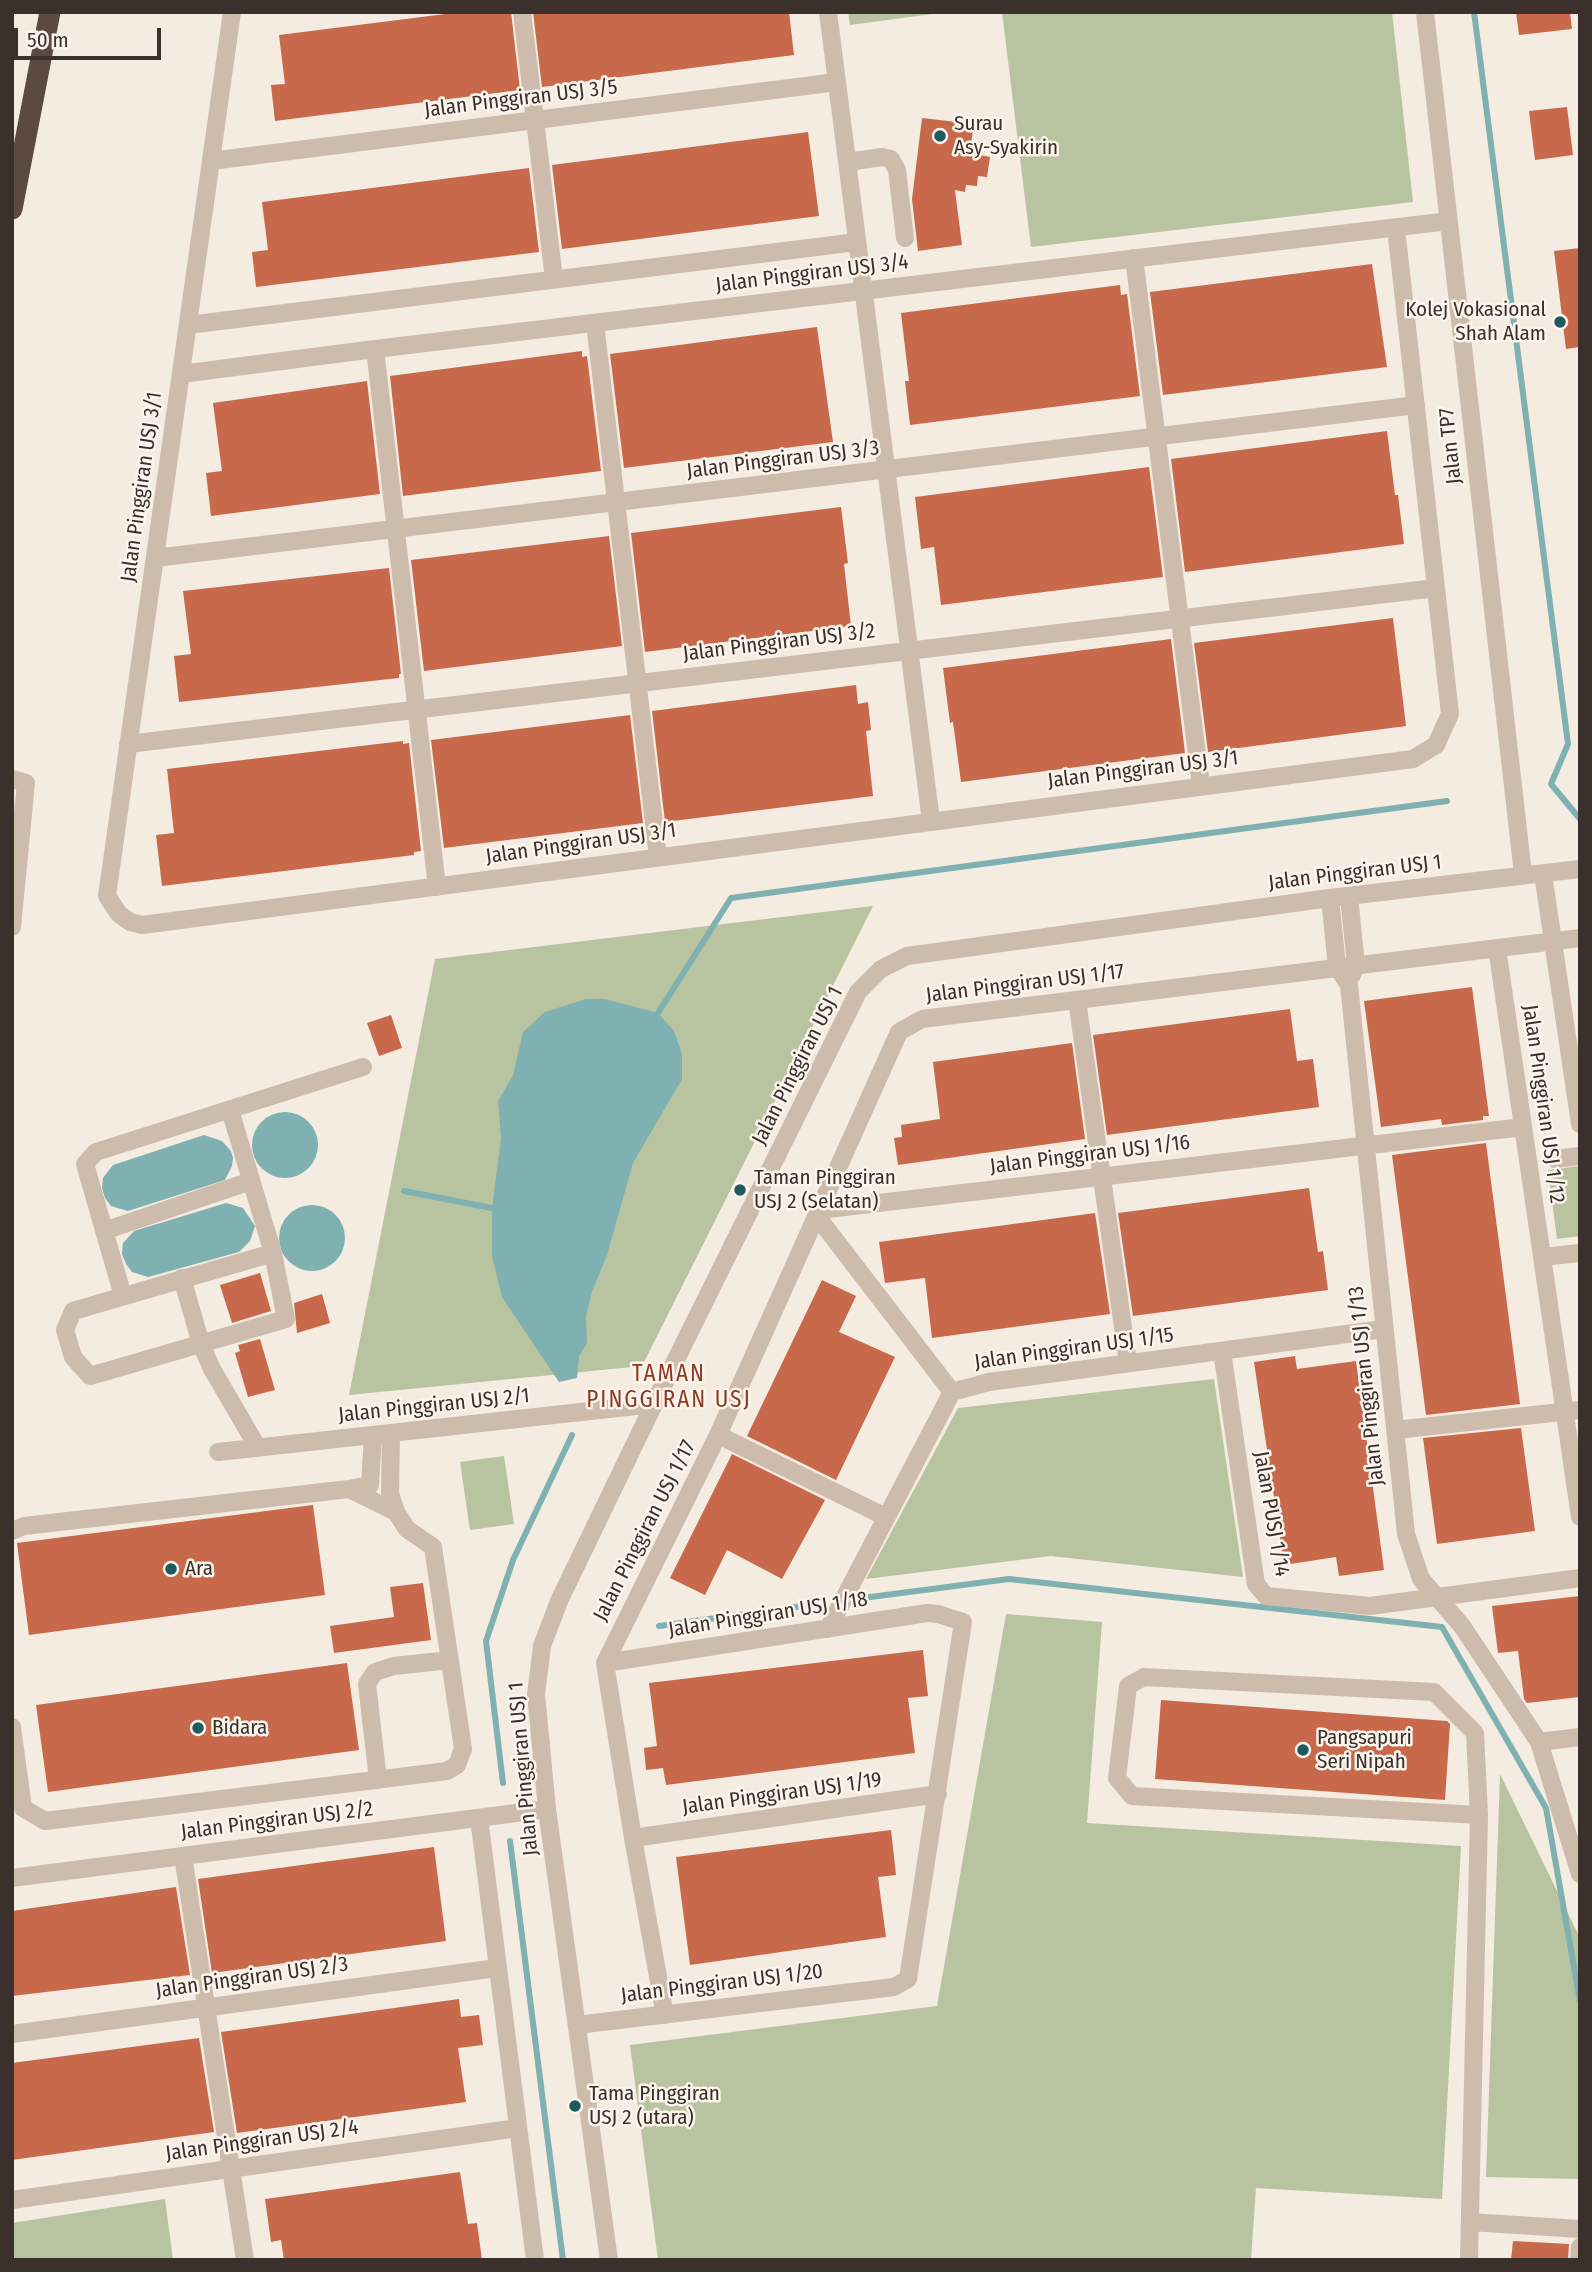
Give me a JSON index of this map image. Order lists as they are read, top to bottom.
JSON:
{
  "streets": {
    "street": [
      "Jalan Pinggiran USJ 3/5",
      "Jalan Pinggiran USJ 3/4",
      "Jalan TP7",
      "Jalan Pinggiran USJ 3/3",
      "Jalan Pinggiran USJ 3/1",
      "Jalan Pinggiran USJ 3/2",
      "Jalan Pinggiran USJ 1",
      "Jalan Pinggiran USJ 1/17",
      "Jalan Pinggiran USJ 1/12",
      "Jalan Pinggiran USJ 1/16",
      "Jalan Pinggiran USJ 1/15",
      "Jalan Pinggiran USJ 1/13",
      "Jalan Pinggiran USJ 2/1",
      "Jalan PUSJ 1/14",
      "Jalan Pinggiran USJ 1/18",
      "Jalan Pinggiran USJ 1/19",
      "Jalan Pinggiran USJ 2/2",
      "Jalan Pinggiran USJ 2/3",
      "Jalan Pinggiran USJ 1/20",
      "Jalan Pinggiran USJ 2/4"
    ]
  },
  "crossings": [
    ["Jalan Pinggiran USJ 3/5", "Jalan Pinggiran USJ 3/1"],
    ["Jalan Pinggiran USJ 3/4", "Jalan TP7"],
    ["Jalan Pinggiran USJ 3/4", "Jalan Pinggiran USJ 3/1"],
    ["Jalan TP7", "Jalan Pinggiran USJ 1"],
    ["Jalan Pinggiran USJ 3/3", "Jalan Pinggiran USJ 3/1"],
    ["Jalan Pinggiran USJ 3/1", "Jalan Pinggiran USJ 3/2"],
    ["Jalan Pinggiran USJ 1", "Jalan Pinggiran USJ 1/13"],
    ["Jalan Pinggiran USJ 1", "Jalan Pinggiran USJ 2/1"],
    ["Jalan Pinggiran USJ 1", "Jalan Pinggiran USJ 2/2"],
    ["Jalan Pinggiran USJ 1", "Jalan Pinggiran USJ 1/20"],
    ["Jalan Pinggiran USJ 1/17", "Jalan Pinggiran USJ 1/12"],
    ["Jalan Pinggiran USJ 1/17", "Jalan Pinggiran USJ 1/16"],
    ["Jalan Pinggiran USJ 1/17", "Jalan Pinggiran USJ 1/13"],
    ["Jalan Pinggiran USJ 1/17", "Jalan Pinggiran USJ 1/18"],
    ["Jalan Pinggiran USJ 1/12", "Jalan Pinggiran USJ 1/16"],
    ["Jalan Pinggiran USJ 1/16", "Jalan Pinggiran USJ 1/13"],
    ["Jalan Pinggiran USJ 1/15", "Jalan Pinggiran USJ 1/13"],
    ["Jalan Pinggiran USJ 1/15", "Jalan PUSJ 1/14"],
    ["Jalan Pinggiran USJ 1/15", "Jalan Pinggiran USJ 1/18"],
    ["Jalan Pinggiran USJ 1/13", "Jalan PUSJ 1/14"],
    ["Jalan Pinggiran USJ 1/18", "Jalan Pinggiran USJ 1/19"],
    ["Jalan Pinggiran USJ 1/18", "Jalan Pinggiran USJ 1/20"],
    ["Jalan Pinggiran USJ 1/19", "Jalan Pinggiran USJ 1/20"]
  ],
  "districts": ["TAMAN PINGGIRAN USJ"],
  "places": [
    "Surau Asy-Syakirin",
    "Kolej Vokasional Shah Alam",
    "Taman Pinggiran USJ 2 (Selatan)",
    "Ara",
    "Bidara",
    "Pangsapuri Seri Nipah",
    "Tama Pinggiran USJ 2 (utara)"
  ],
  "scale_bar": "50 m"
}
